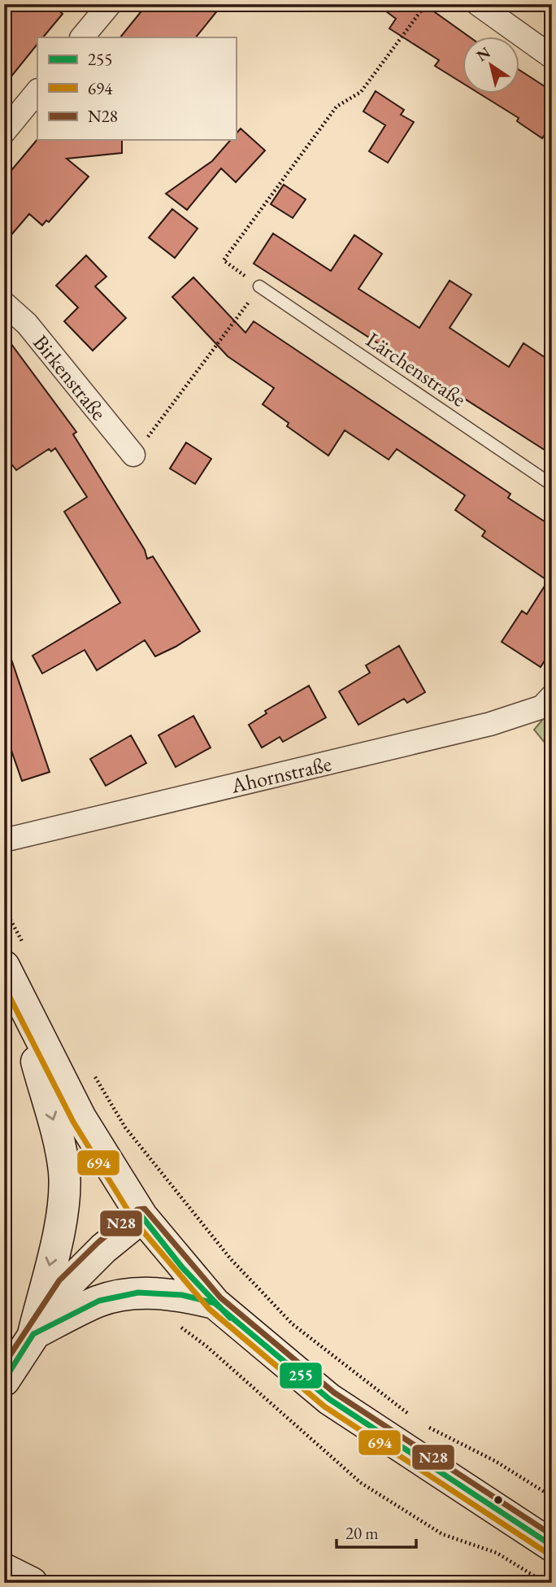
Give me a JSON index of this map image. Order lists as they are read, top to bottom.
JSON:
{
  "streets": {
    "street": ["Birkenstraße", "Ahornstraße"],
    "lane": ["Lärchenstraße"]
  },
  "lines": ["transit line 694", "transit line N28", "transit line 255"],
  "legend": ["255", "694", "N28"],
  "scale_bar": "20 m",
  "north": "top left"
}
